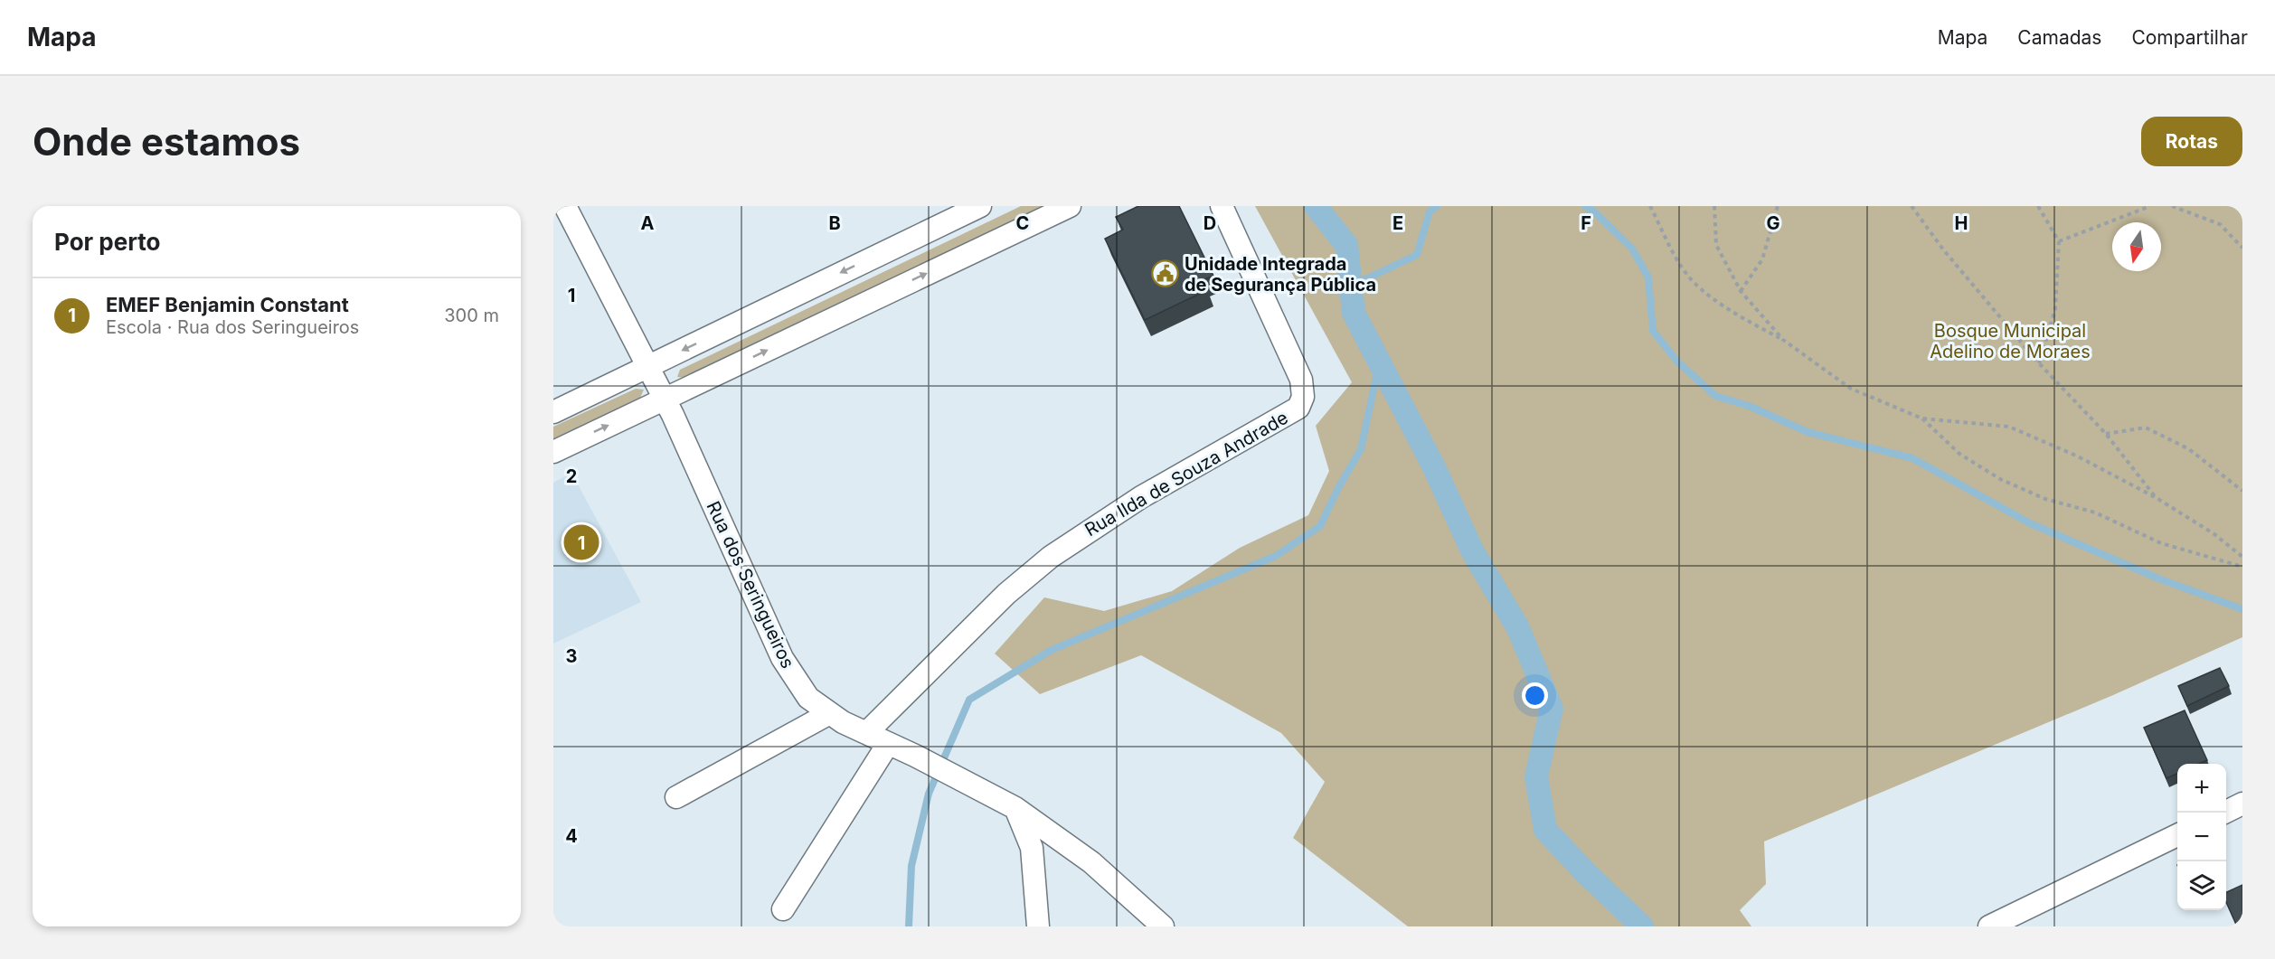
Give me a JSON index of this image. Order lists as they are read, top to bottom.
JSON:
{
  "streets": {
    "street": ["Rua Ilda de Souza Andrade", "Rua dos Seringueiros"]
  },
  "crossings": [
    ["Rua Ilda de Souza Andrade", "Rua dos Seringueiros"]
  ],
  "parks": ["Bosque Municipal Adelino de Moraes"],
  "places": {
    "public building": ["Unidade Integrada de Segurança Pública"]
  },
  "north": "bottom",
  "page": {
    "header": "Mapa",
    "nav": ["Mapa", "Camadas", "Compartilhar"],
    "buttons": "Rotas",
    "title": "Onde estamos",
    "heading": "Por perto",
    "list": [
      {
        "mark": "1",
        "name": "EMEF Benjamin Constant",
        "note": "Escola · Rua dos Seringueiros",
        "value": "300 m"
      }
    ],
    "pins": "1",
    "map_buttons": ["+", "−"]
  },
  "grid": {
    "columns": [
      "A",
      "B",
      "C",
      "D",
      "E",
      "F",
      "G",
      "H"
    ],
    "rows": [
      "1",
      "2",
      "3",
      "4"
    ]
  }
}
